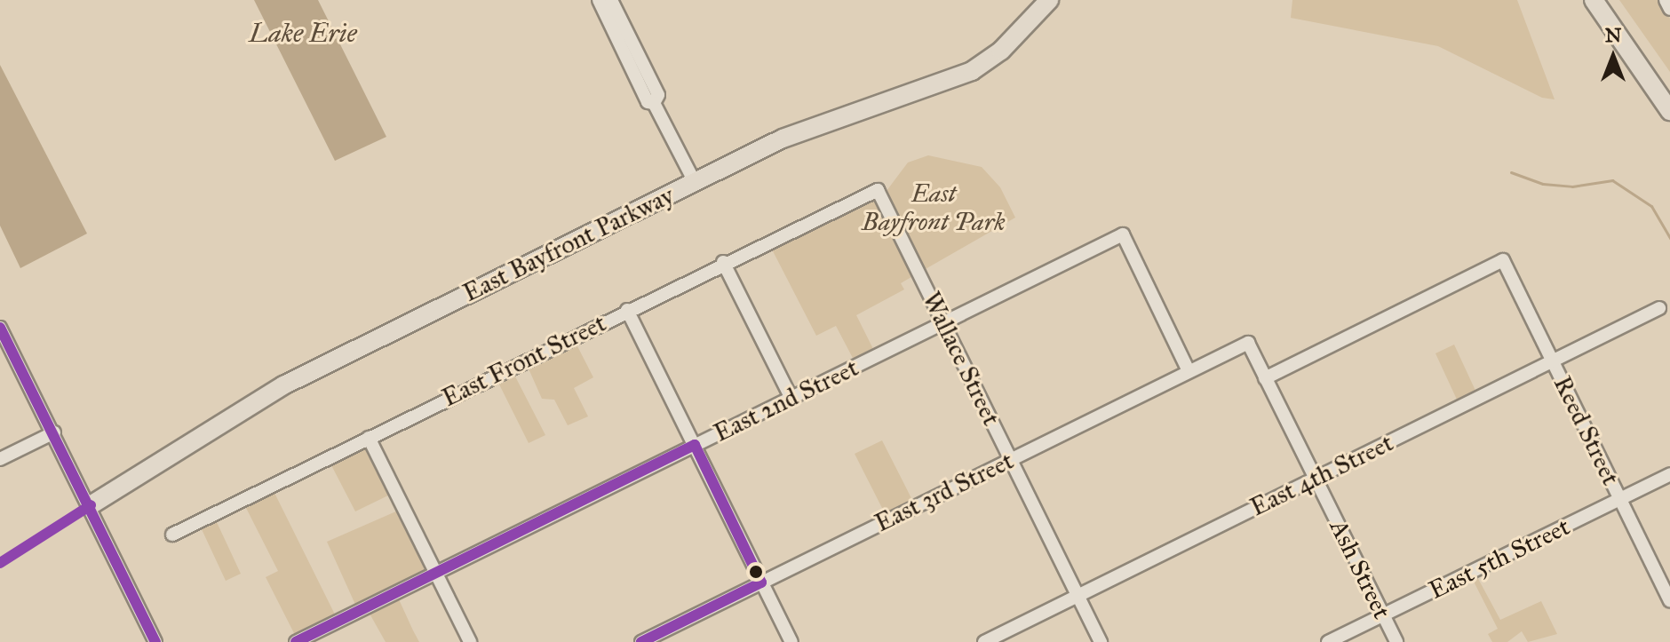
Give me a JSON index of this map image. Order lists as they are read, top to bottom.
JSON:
{
  "streets": {
    "highway": ["East Bayfront Parkway"],
    "street": [
      "Wallace Street",
      "East Front Street",
      "East 2nd Street",
      "Reed Street",
      "East 4th Street",
      "East 3rd Street",
      "East 5th Street",
      "Ash Street"
    ]
  },
  "crossings": [
    ["Wallace Street", "East Front Street"],
    ["Wallace Street", "East 2nd Street"],
    ["Wallace Street", "East 4th Street"],
    ["Wallace Street", "East 3rd Street"],
    ["East 2nd Street", "East 3rd Street"],
    ["Reed Street", "East 4th Street"],
    ["Reed Street", "East 5th Street"],
    ["Reed Street", "Ash Street"],
    ["East 4th Street", "Ash Street"],
    ["East 3rd Street", "Ash Street"],
    ["East 5th Street", "Ash Street"]
  ],
  "water": ["Lake Erie"],
  "parks": ["East Bayfront Park"],
  "north": "top"
}
